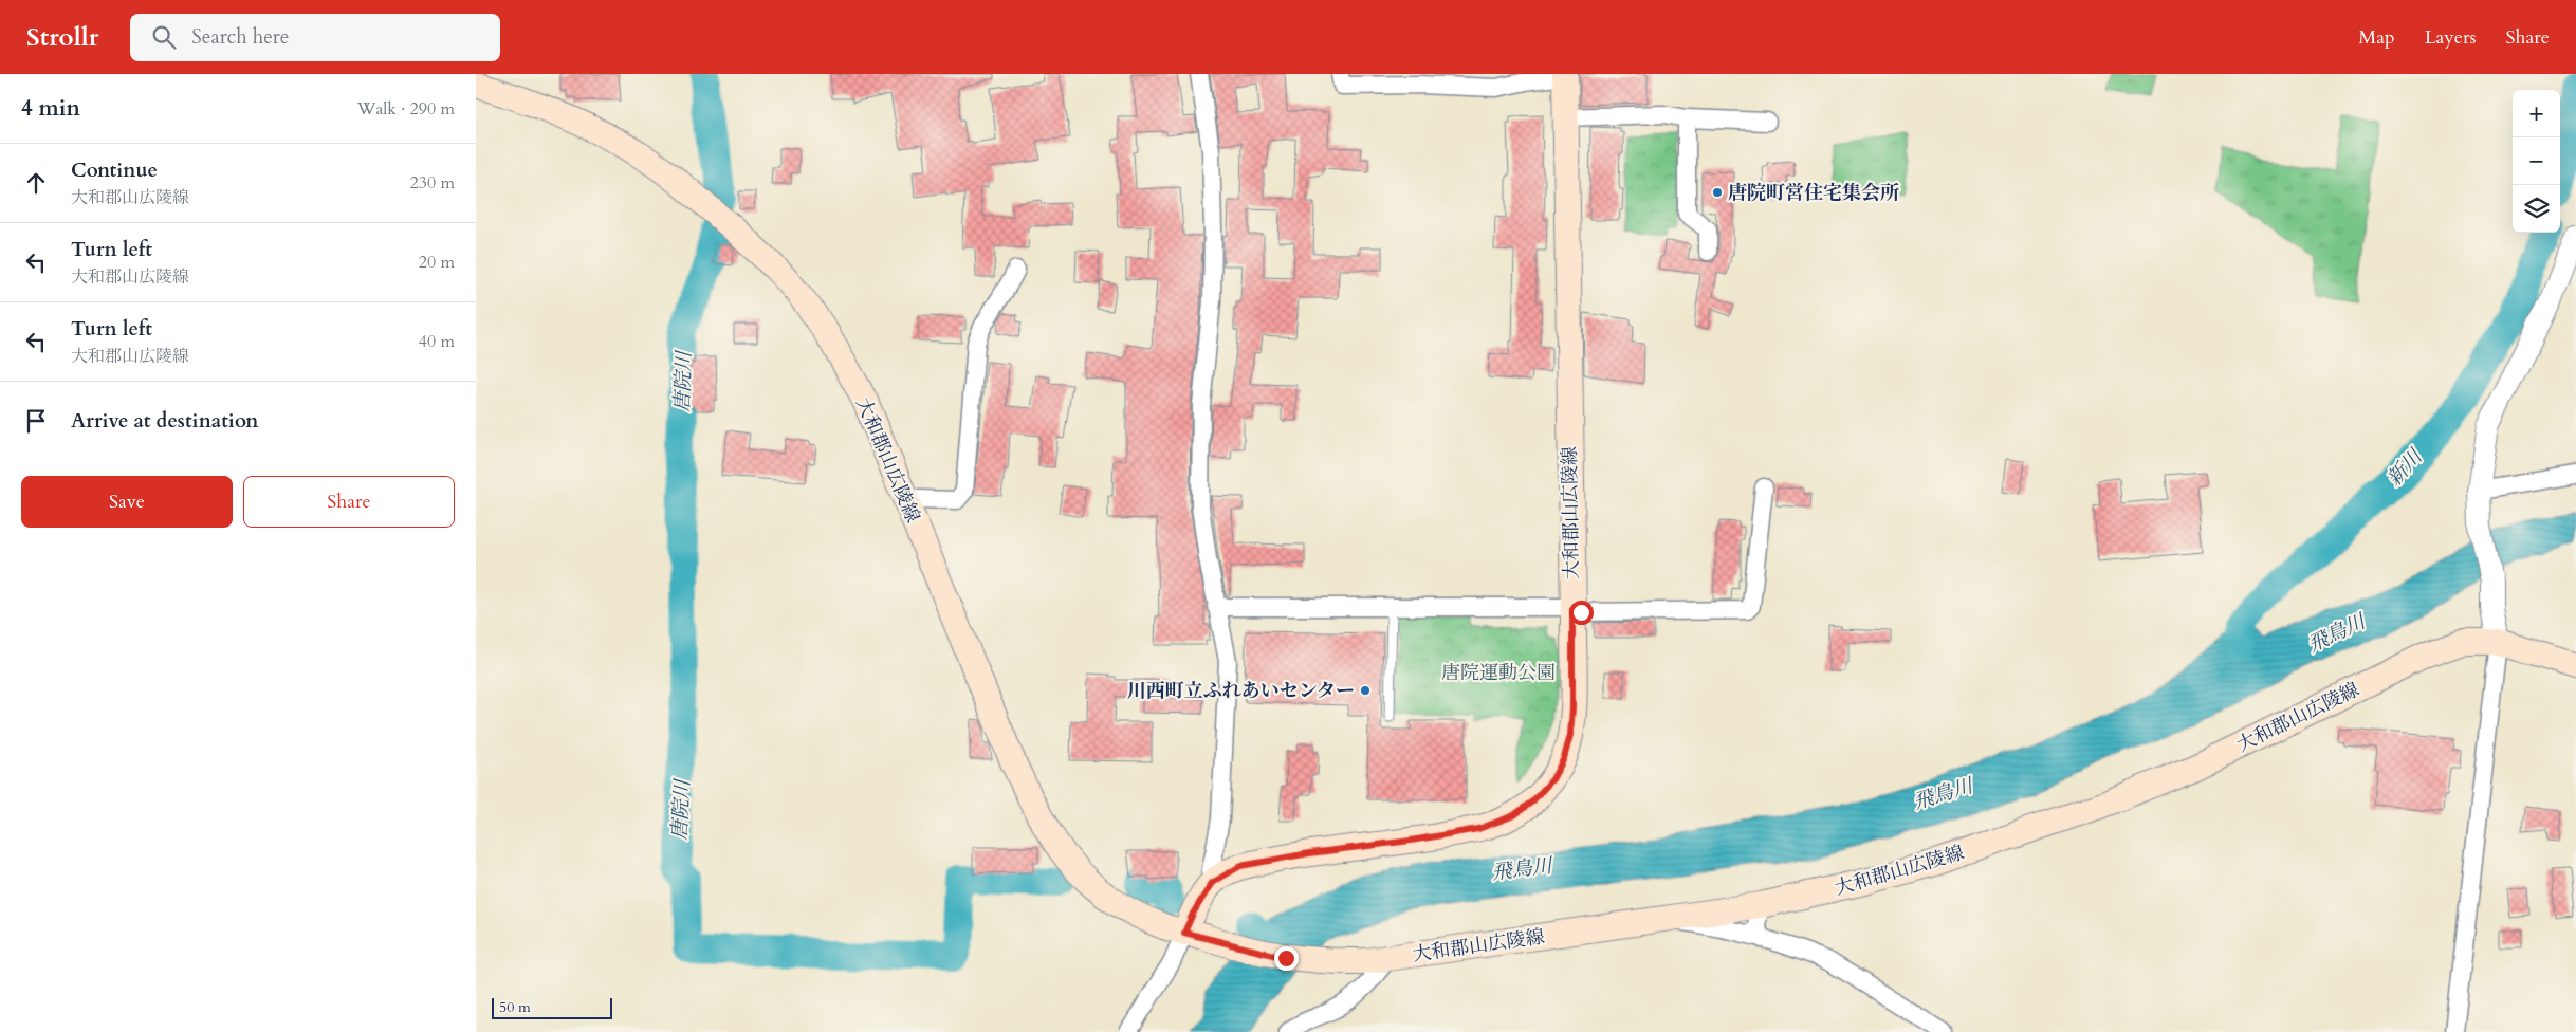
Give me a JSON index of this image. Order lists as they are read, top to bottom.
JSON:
{
  "streets": {
    "main road": ["大和郡山広陵線"]
  },
  "water": ["唐院川", "新川", "飛鳥川"],
  "parks": ["唐院運動公園"],
  "places": ["唐院町営住宅集会所", "川西町立ふれあいセンター"],
  "scale_bar": "50 m",
  "page": {
    "header": "Strollr",
    "search": "Search here",
    "nav": ["Map", "Layers", "Share"],
    "heading": ["4 min", "Walk · 290 m"],
    "map_buttons": ["+", "−"],
    "list": [
      ["Continue", "大和郡山広陵線", "230 m"],
      ["Turn left", "大和郡山広陵線", "20 m"],
      ["Turn left", "大和郡山広陵線", "40 m"],
      "Arrive at destination"
    ],
    "buttons": ["Save", "Share"],
    "scale": "50 m"
  }
}
